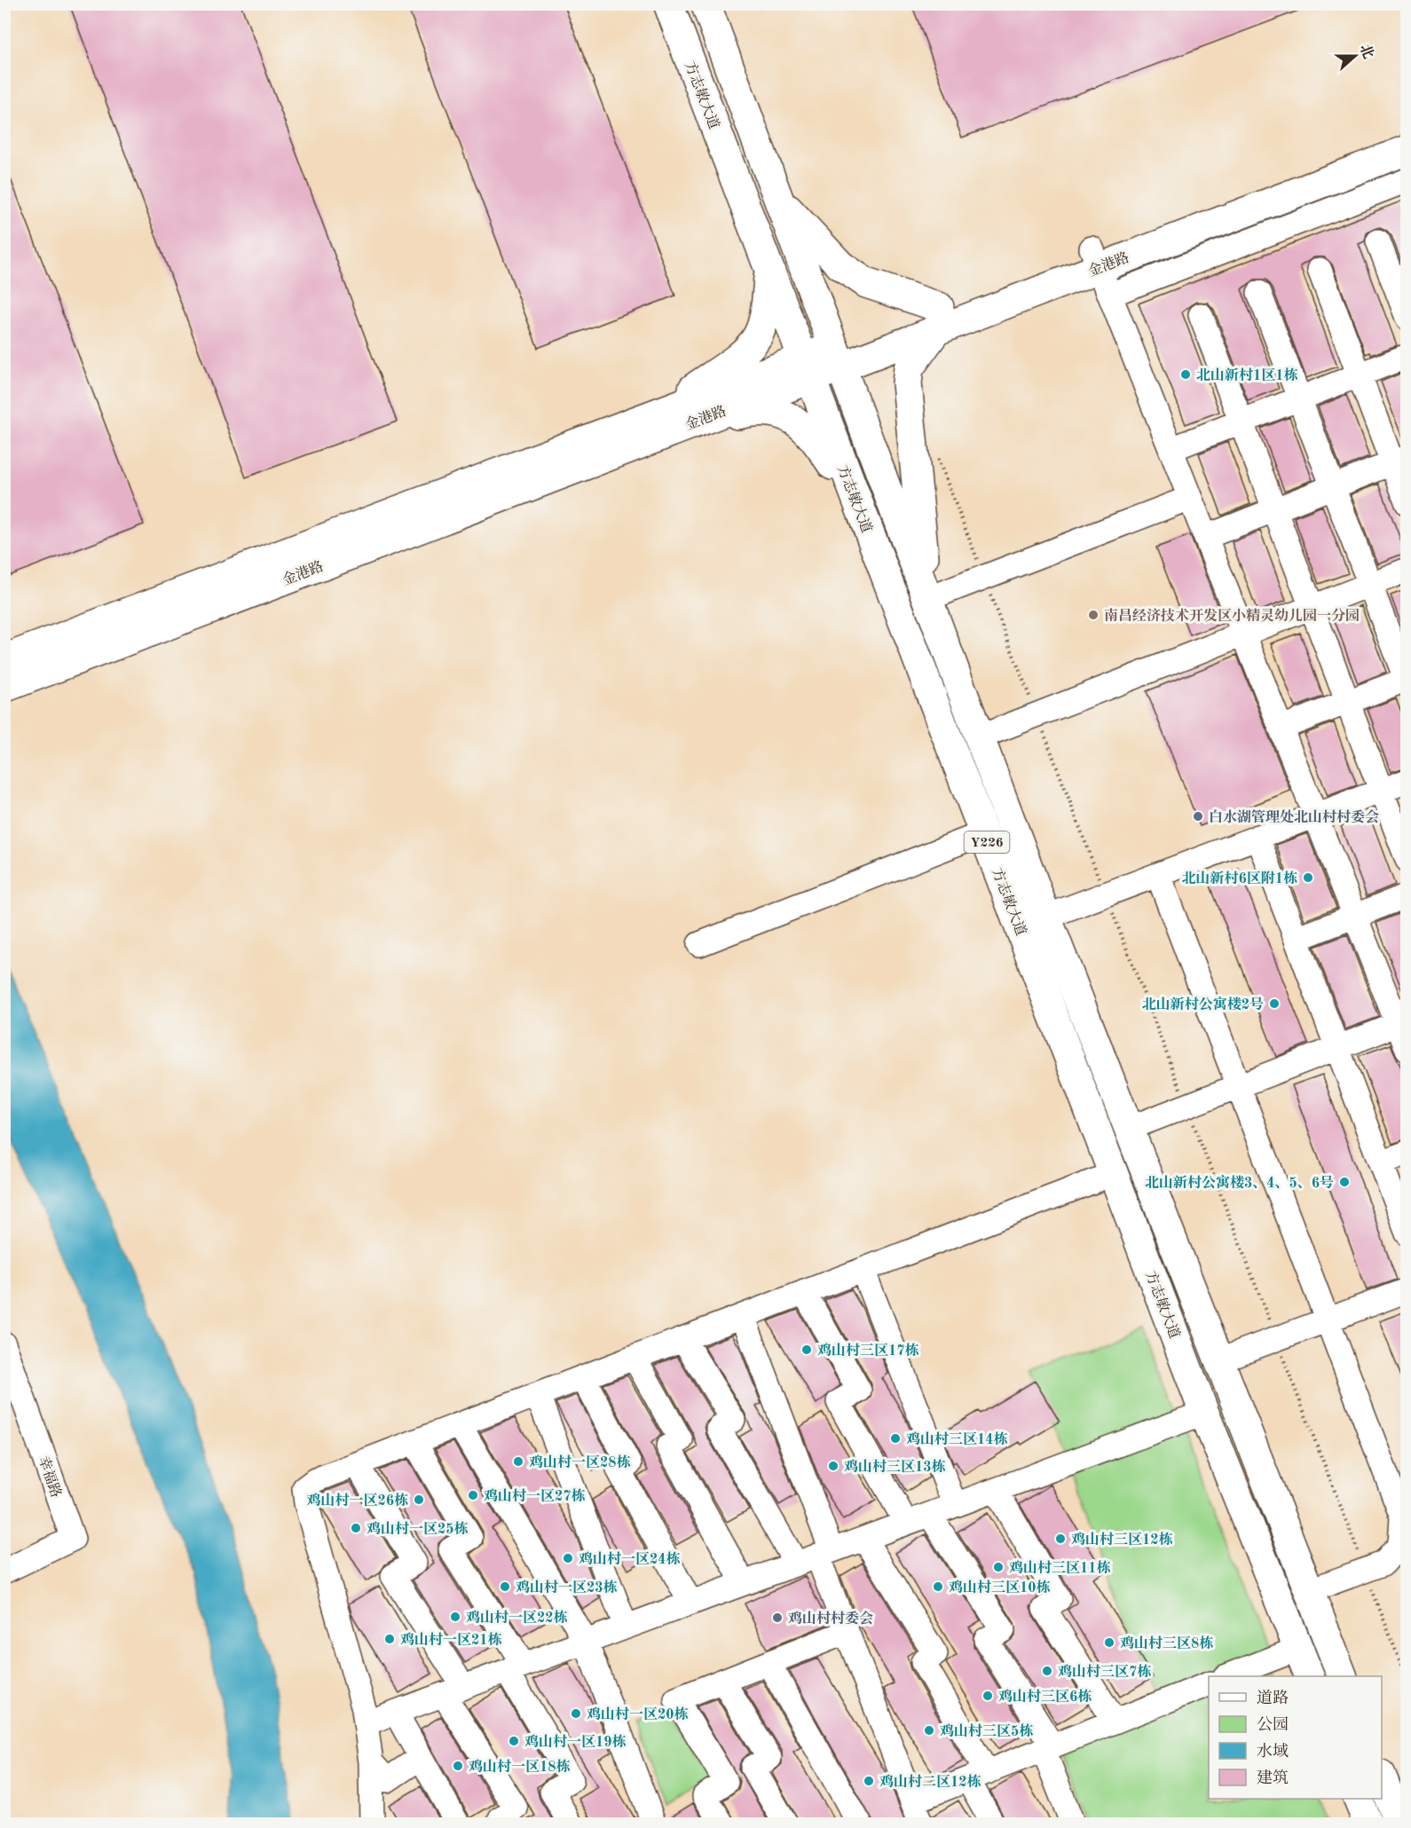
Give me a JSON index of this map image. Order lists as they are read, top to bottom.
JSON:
{
  "streets": {
    "main road": ["方志敏大道", "金港路", "Y226"],
    "street": ["幸福路"]
  },
  "crossings": [
    ["方志敏大道", "金港路"]
  ],
  "places": [
    "北山新村1区1栋",
    "南昌经济技术开发区小精灵幼儿园一分园",
    "白水湖管理处北山村村委会",
    "北山新村6区附1栋",
    "北山新村公寓楼2号",
    "北山新村公寓楼3、4、5、6号",
    "鸡山村三区17栋",
    "鸡山村三区14栋",
    "鸡山村一区28栋",
    "鸡山村三区13栋",
    "鸡山村一区27栋",
    "鸡山村一区26栋",
    "鸡山村一区25栋",
    "鸡山村三区12栋",
    "鸡山村一区24栋",
    "鸡山村三区11栋",
    "鸡山村一区23栋",
    "鸡山村三区10栋",
    "鸡山村一区22栋",
    "鸡山村村委会",
    "鸡山村一区21栋",
    "鸡山村三区8栋",
    "鸡山村三区7栋",
    "鸡山村三区6栋",
    "鸡山村一区20栋",
    "鸡山村三区5栋",
    "鸡山村一区19栋",
    "鸡山村一区18栋",
    "鸡山村二区12栋"
  ],
  "legend": [
    "道路",
    "公园",
    "水域",
    "建筑"
  ],
  "north": "right"
}
